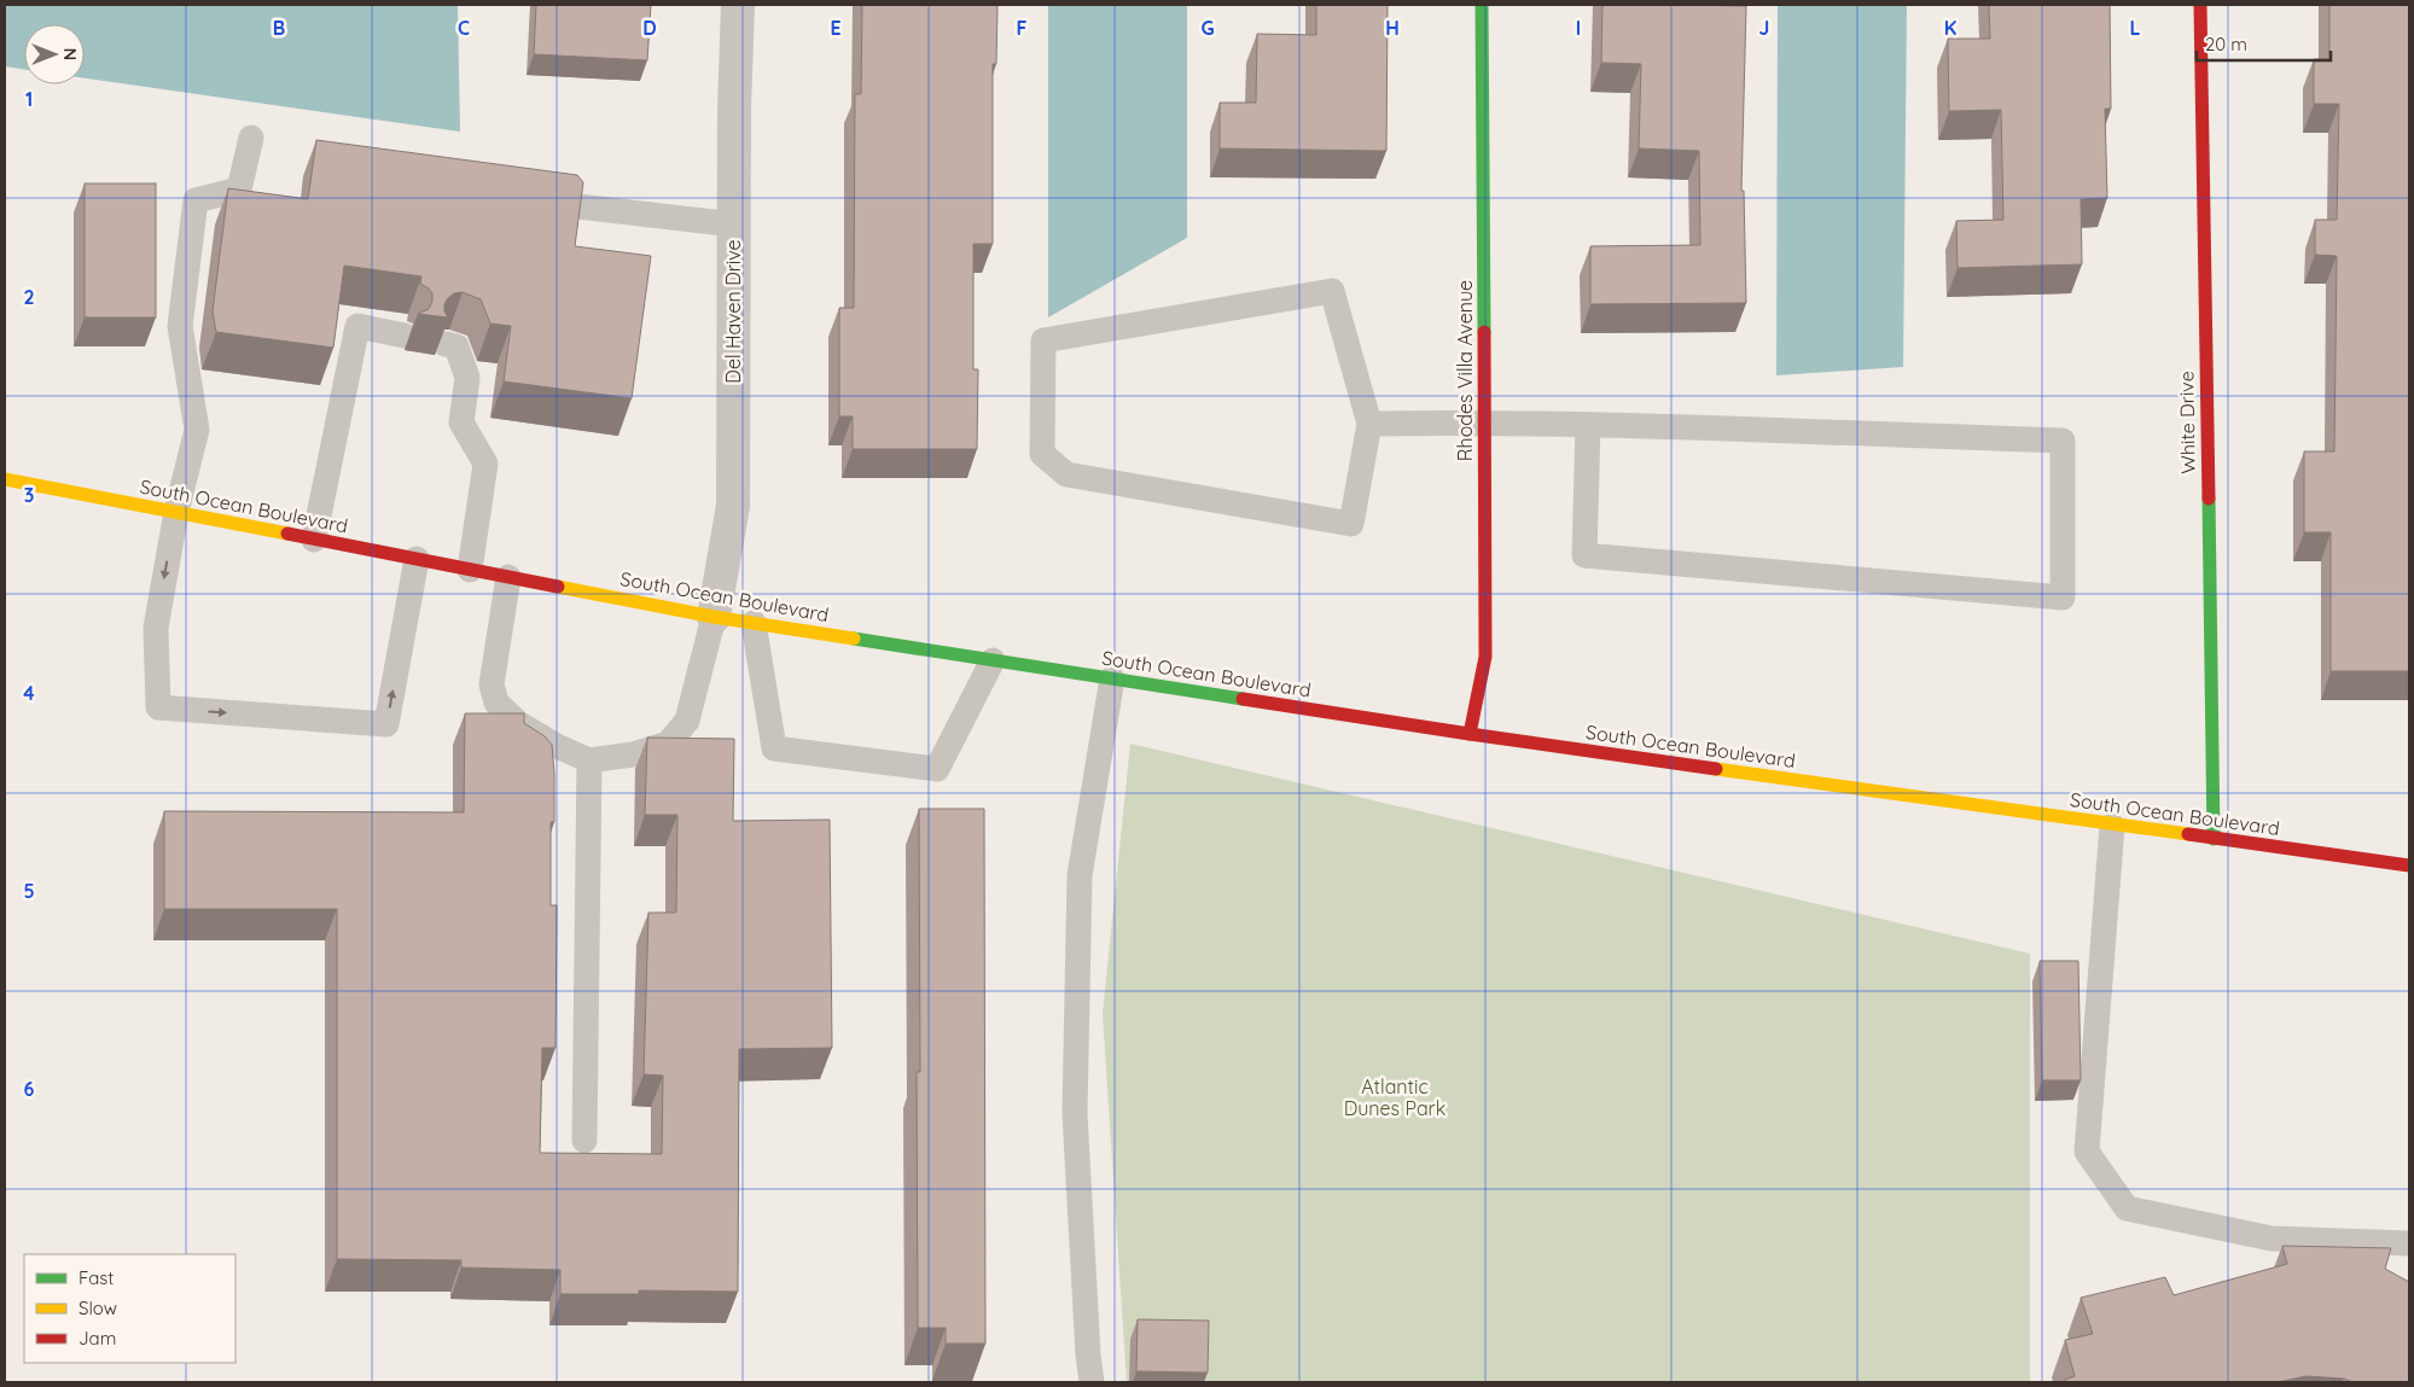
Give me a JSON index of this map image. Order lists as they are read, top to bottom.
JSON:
{
  "streets": {
    "main road": ["Rhodes Villa Avenue", "White Drive", "South Ocean Boulevard"],
    "street": ["Del Haven Drive"]
  },
  "crossings": [
    ["Del Haven Drive", "South Ocean Boulevard"],
    ["Rhodes Villa Avenue", "South Ocean Boulevard"],
    ["White Drive", "South Ocean Boulevard"]
  ],
  "parks": ["Atlantic Dunes Park"],
  "legend": ["Fast", "Slow", "Jam"],
  "scale_bar": "20 m",
  "north": "right",
  "grid": {
    "columns": [
      "B",
      "C",
      "D",
      "E",
      "F",
      "G",
      "H",
      "I",
      "J",
      "K",
      "L"
    ],
    "rows": [
      "1",
      "2",
      "3",
      "4",
      "5",
      "6"
    ]
  }
}
